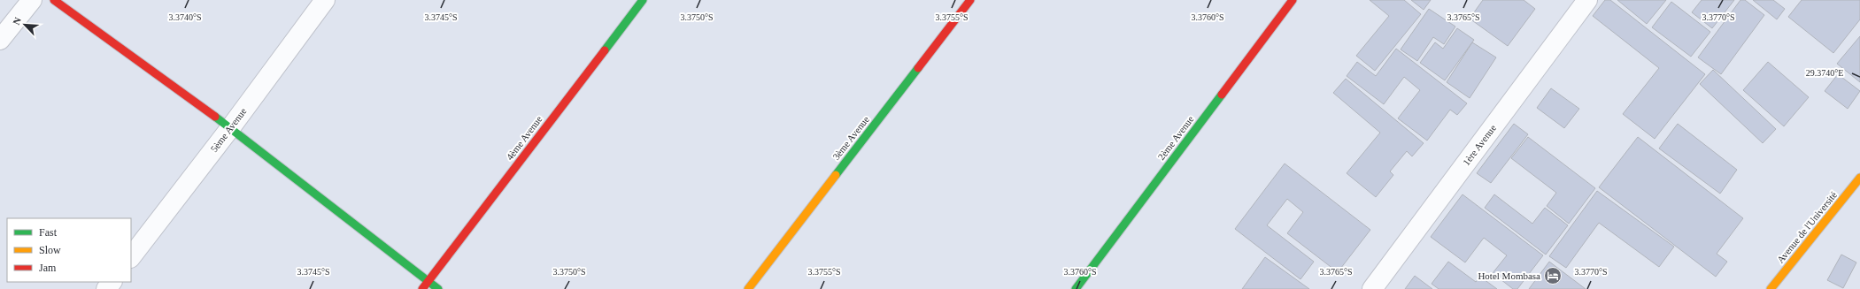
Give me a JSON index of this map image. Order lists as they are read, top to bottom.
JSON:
{
  "streets": {
    "street": [
      "5ème Avenue",
      "4ème Avenue",
      "3ème Avenue",
      "2ème Avenue",
      "1ère Avenue",
      "Avenue de l'Université"
    ]
  },
  "places": {
    "hotel": ["Hotel Mombasa"]
  },
  "legend": ["Fast", "Slow", "Jam"],
  "north": "top left",
  "coordinates": [
    "3.3740°S",
    "3.3745°S",
    "3.3750°S",
    "3.3755°S",
    "3.3760°S",
    "3.3765°S",
    "3.3770°S",
    "29.3740°E"
  ]
}
